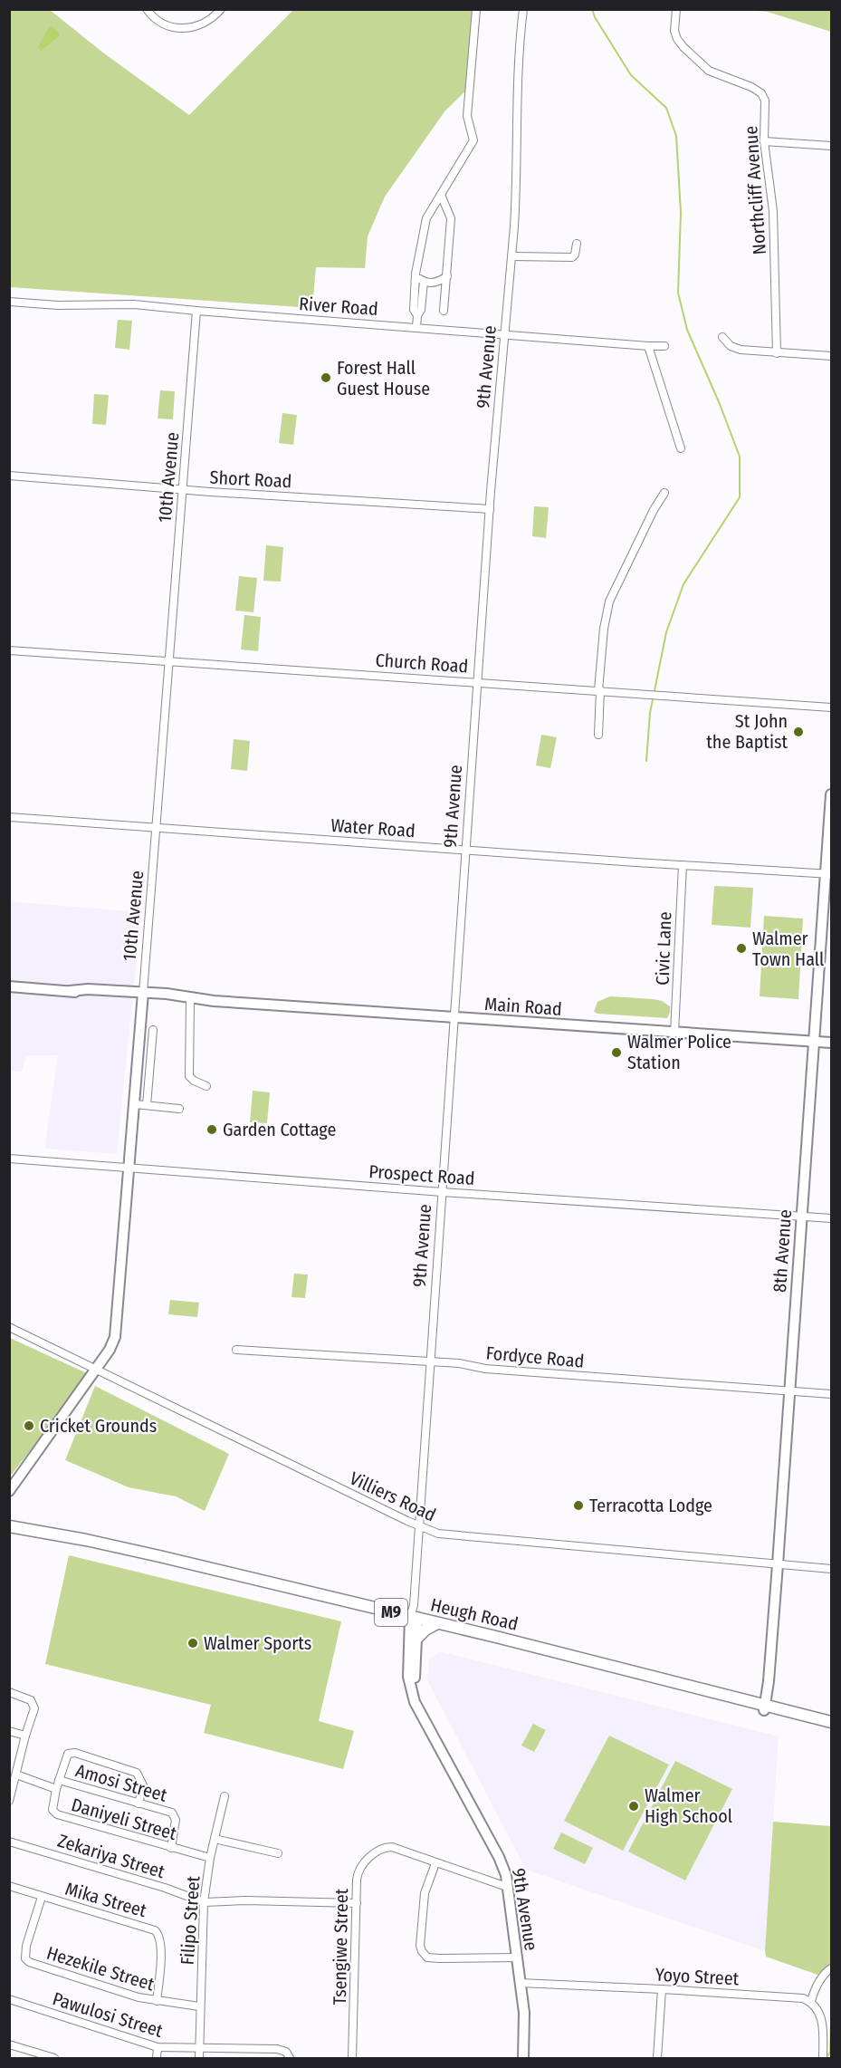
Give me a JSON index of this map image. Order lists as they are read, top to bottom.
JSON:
{
  "streets": {
    "main road": [
      "9th Avenue",
      "10th Avenue",
      "Main Road",
      "8th Avenue",
      "M9",
      "Heugh Road"
    ],
    "street": [
      "Northcliff Avenue",
      "River Road",
      "Short Road",
      "Church Road",
      "Water Road",
      "Civic Lane",
      "Prospect Road",
      "Fordyce Road",
      "Villiers Road",
      "Amosi Street",
      "Daniyeli Street",
      "Zekariya Street",
      "Mika Street",
      "Filipo Street",
      "Tsengiwe Street",
      "Hezekile Street",
      "Yoyo Street",
      "Pawulosi Street"
    ]
  },
  "crossings": [
    ["River Road", "9th Avenue"],
    ["River Road", "10th Avenue"],
    ["9th Avenue", "Short Road"],
    ["9th Avenue", "Church Road"],
    ["9th Avenue", "Water Road"],
    ["9th Avenue", "Main Road"],
    ["9th Avenue", "Prospect Road"],
    ["9th Avenue", "Fordyce Road"],
    ["9th Avenue", "Villiers Road"],
    ["9th Avenue", "Heugh Road"],
    ["9th Avenue", "Tsengiwe Street"],
    ["9th Avenue", "Yoyo Street"],
    ["10th Avenue", "Short Road"],
    ["10th Avenue", "Church Road"],
    ["10th Avenue", "Water Road"],
    ["10th Avenue", "Main Road"],
    ["10th Avenue", "Prospect Road"],
    ["10th Avenue", "Villiers Road"],
    ["Water Road", "Civic Lane"],
    ["Water Road", "8th Avenue"],
    ["Civic Lane", "Main Road"],
    ["Main Road", "8th Avenue"],
    ["Prospect Road", "8th Avenue"],
    ["8th Avenue", "Fordyce Road"],
    ["8th Avenue", "Villiers Road"],
    ["8th Avenue", "Heugh Road"],
    ["Amosi Street", "Daniyeli Street"],
    ["Daniyeli Street", "Filipo Street"],
    ["Zekariya Street", "Filipo Street"],
    ["Mika Street", "Hezekile Street"],
    ["Filipo Street", "Hezekile Street"],
    ["Filipo Street", "Pawulosi Street"]
  ],
  "places": [
    "Forest Hall Guest House",
    "St John the Baptist",
    "Walmer Town Hall",
    "Walmer Police Station",
    "Garden Cottage",
    "Cricket Grounds",
    "Terracotta Lodge",
    "Walmer Sports",
    "Walmer High School"
  ]
}
